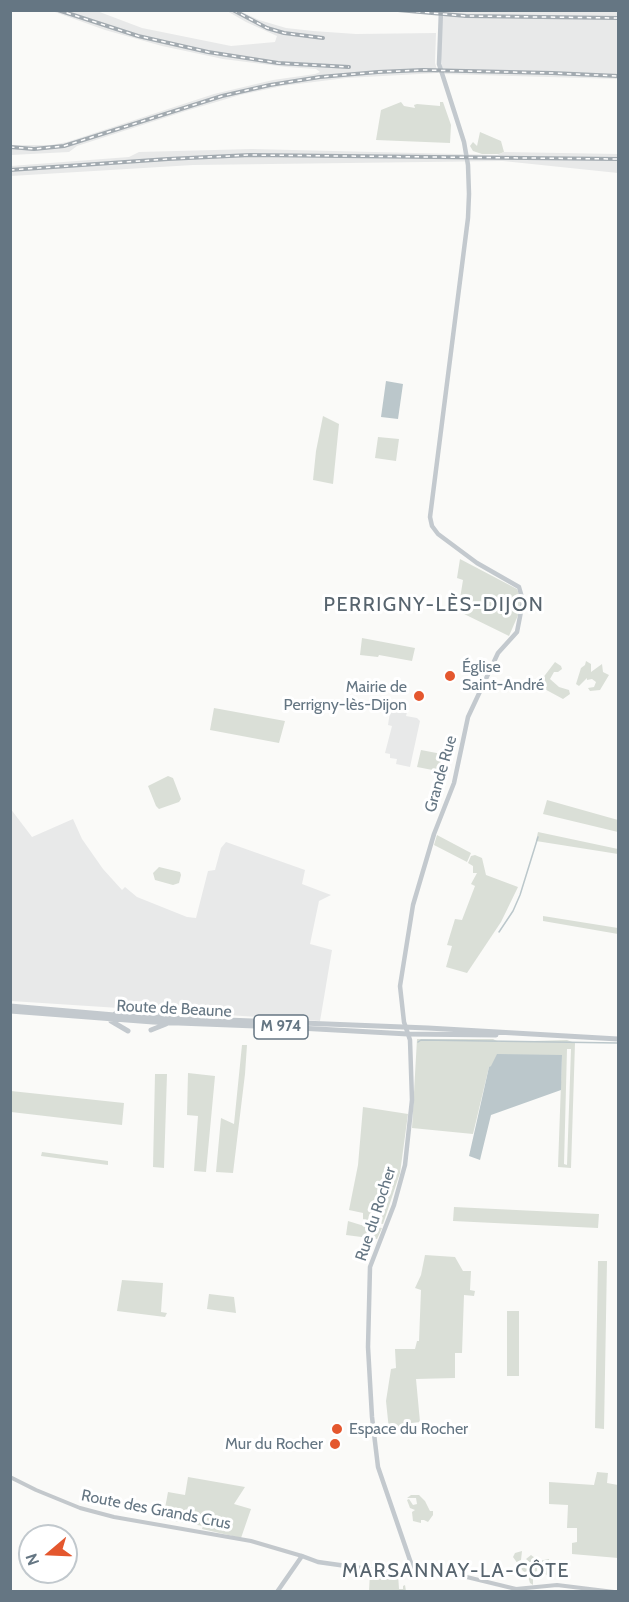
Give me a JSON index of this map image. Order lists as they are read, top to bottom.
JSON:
{
  "streets": {
    "main road": [
      "Grande Rue",
      "Route de Beaune",
      "M 974",
      "Rue du Rocher"
    ],
    "street": ["Route des Grands Crus"]
  },
  "crossings": [
    ["Grande Rue", "Route de Beaune"],
    ["Grande Rue", "M 974"],
    ["Grande Rue", "Rue du Rocher"],
    ["Route de Beaune", "M 974"],
    ["Route de Beaune", "Rue du Rocher"],
    ["M 974", "Rue du Rocher"]
  ],
  "districts": ["PERRIGNY-LÈS-DIJON", "MARSANNAY-LA-CÔTE"],
  "places": [
    "Église Saint-André",
    "Mairie de Perrigny-lès-Dijon",
    "Espace du Rocher",
    "Mur du Rocher"
  ],
  "north": "left"
}
